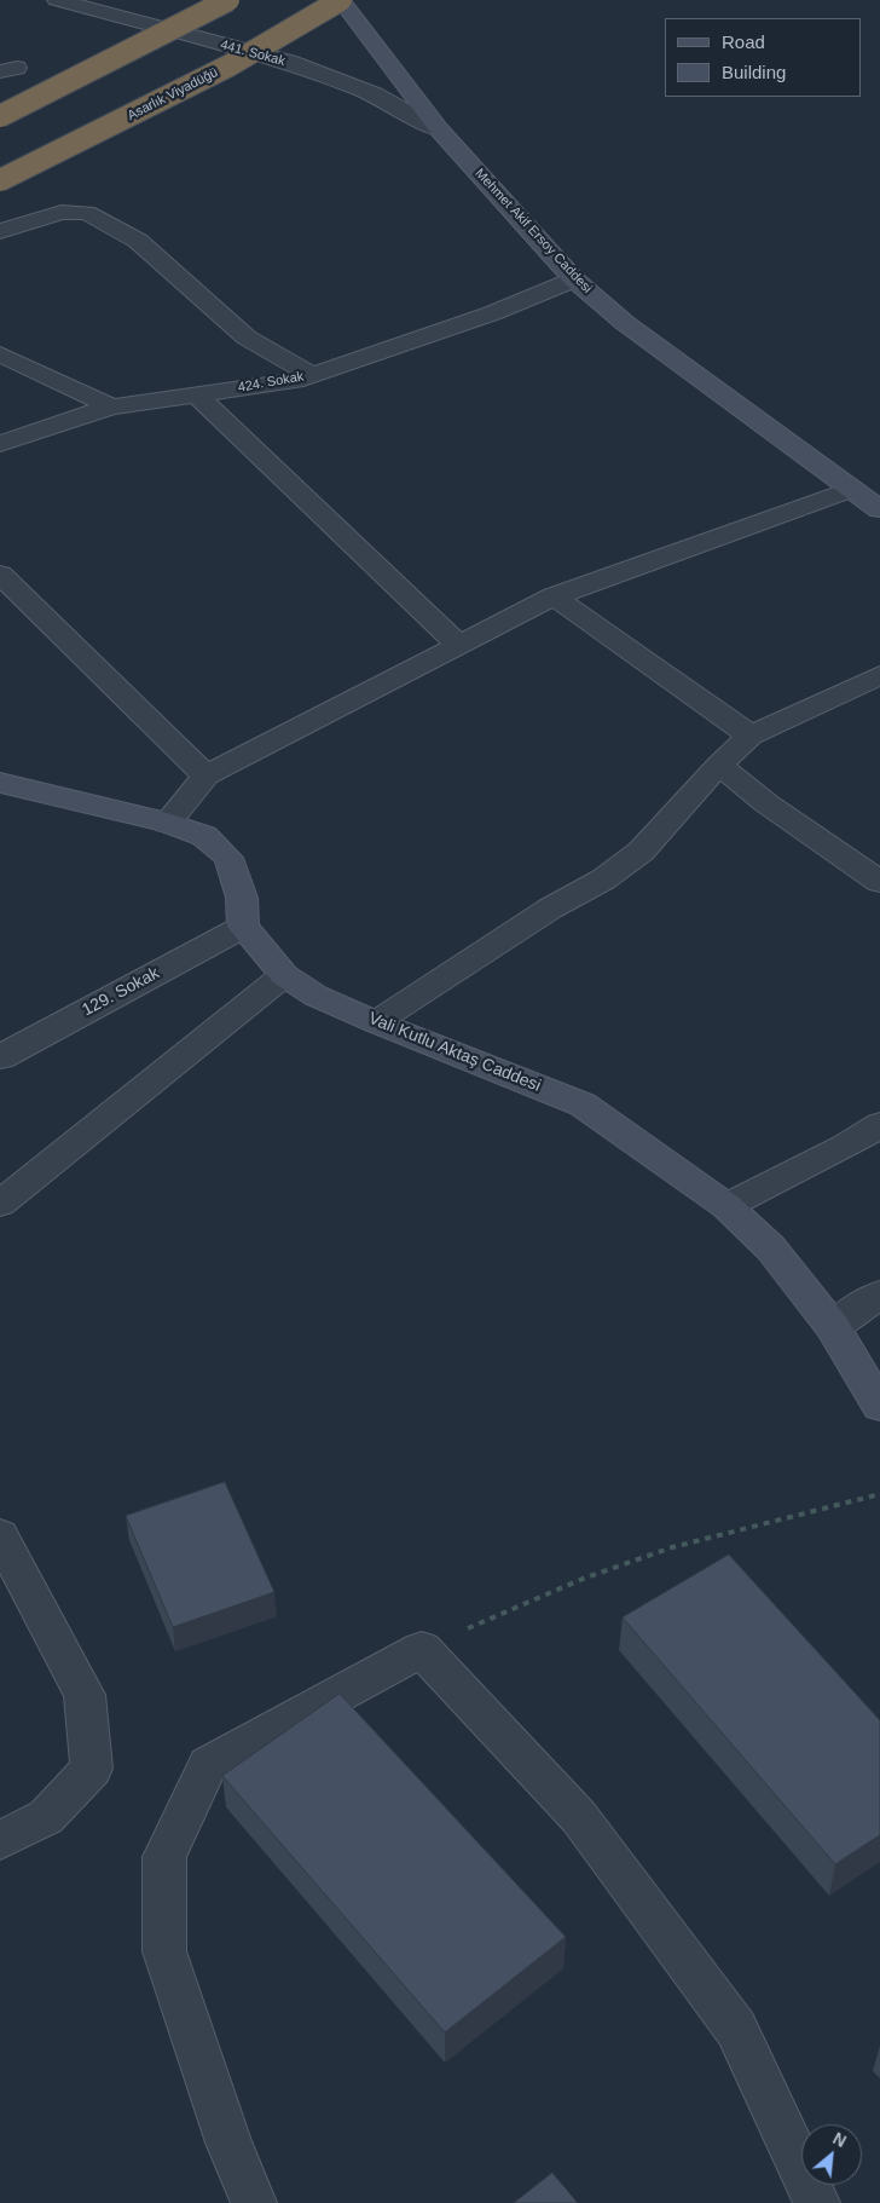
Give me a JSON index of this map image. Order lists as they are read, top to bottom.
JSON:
{
  "streets": {
    "highway": ["Asarlık Viyadüğü"],
    "street": [
      "441. Sokak",
      "Mehmet Akif Ersoy Caddesi",
      "424. Sokak",
      "129. Sokak",
      "Vali Kutlu Aktaş Caddesi"
    ]
  },
  "crossings": [
    ["441. Sokak", "Mehmet Akif Ersoy Caddesi"],
    ["Asarlık Viyadüğü", "Mehmet Akif Ersoy Caddesi"],
    ["Mehmet Akif Ersoy Caddesi", "424. Sokak"],
    ["129. Sokak", "Vali Kutlu Aktaş Caddesi"]
  ],
  "legend": ["Road", "Building"],
  "north": "top right"
}
